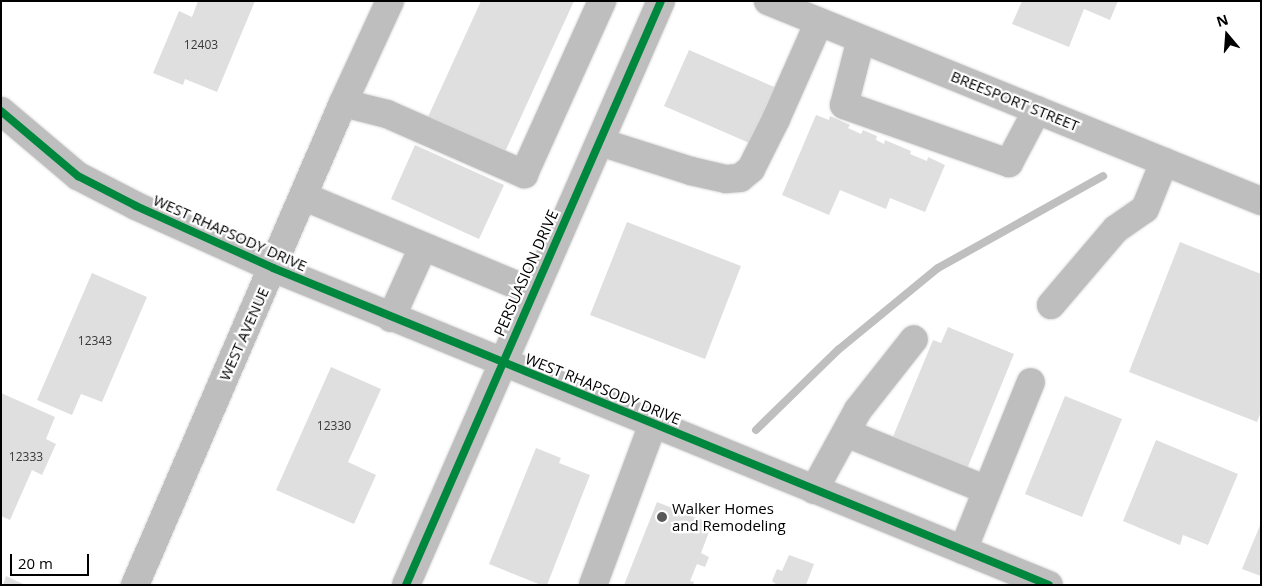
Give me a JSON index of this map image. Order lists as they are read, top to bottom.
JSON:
{
  "streets": {
    "street": [
      "BREESPORT STREET",
      "WEST RHAPSODY DRIVE",
      "PERSUASION DRIVE",
      "WEST AVENUE"
    ]
  },
  "crossings": [
    ["WEST RHAPSODY DRIVE", "PERSUASION DRIVE"],
    ["WEST RHAPSODY DRIVE", "WEST AVENUE"]
  ],
  "places": ["Walker Homes and Remodeling"],
  "house_numbers": [
    "12403",
    "12343",
    "12330",
    "12333"
  ],
  "scale_bar": "20 m",
  "north": "top"
}
